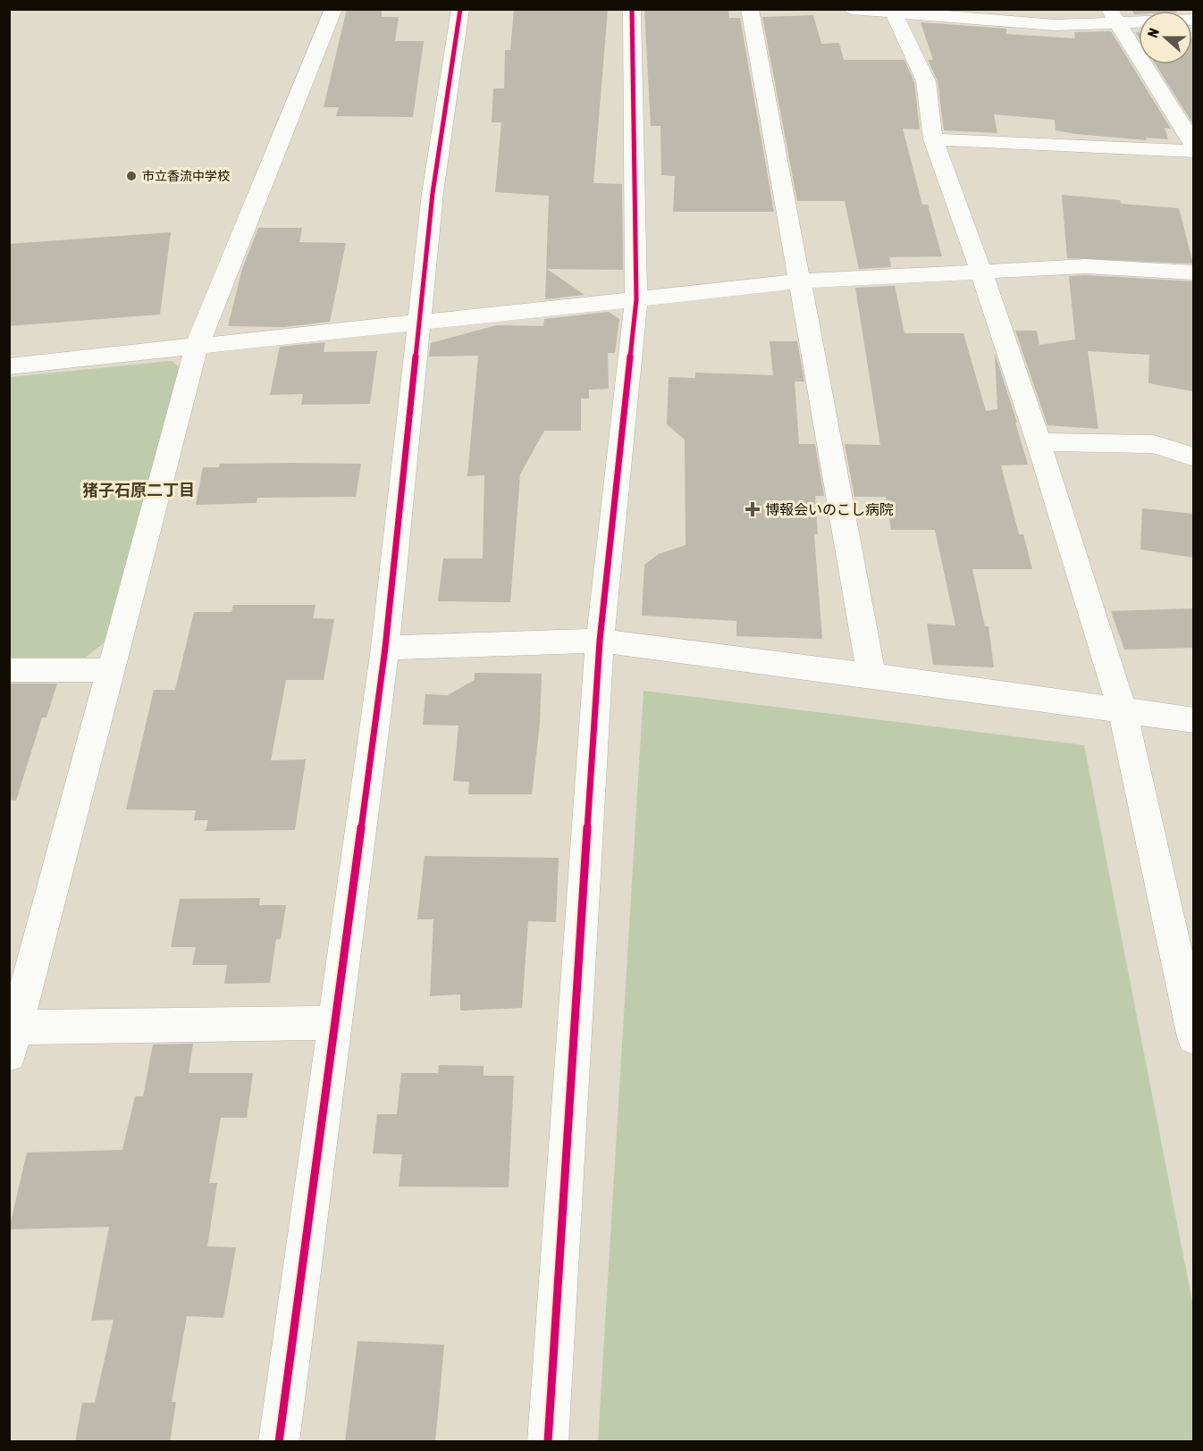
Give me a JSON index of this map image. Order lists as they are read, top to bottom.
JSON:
{
  "districts": ["猪子石原二丁目"],
  "places": {
    "other": ["市立香流中学校"],
    "health": ["博報会いのこし病院"]
  },
  "north": "left"
}
